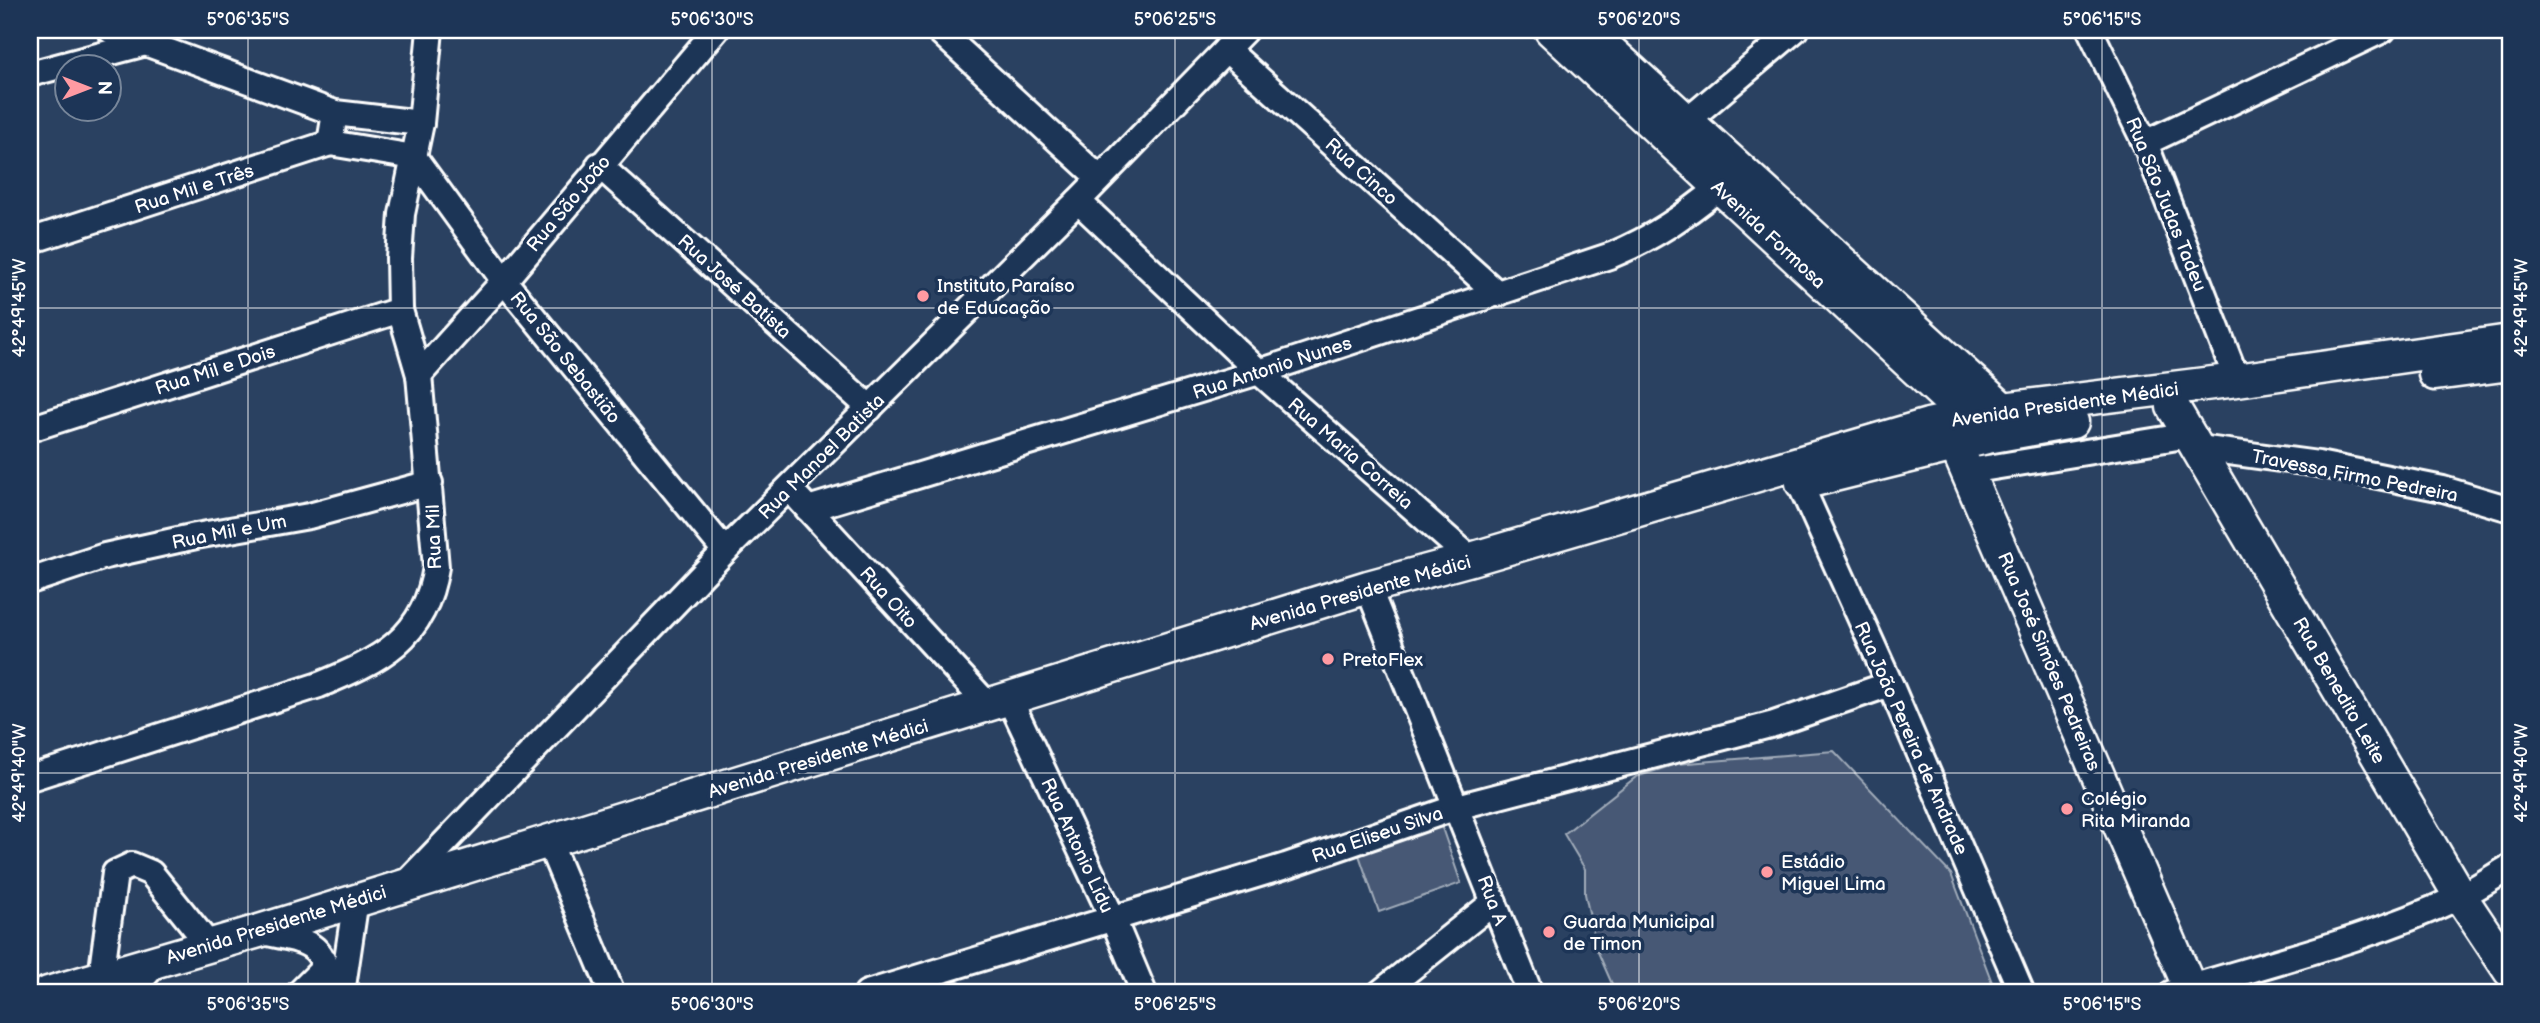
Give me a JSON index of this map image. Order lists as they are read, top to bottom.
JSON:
{
  "streets": {
    "main road": [
      "Avenida Formosa",
      "Avenida Presidente Médici",
      "Rua José Simões Pedreiras",
      "Rua Benedito Leite"
    ],
    "street": [
      "Rua Cinco",
      "Rua Mil e Três",
      "Rua São João",
      "Rua São Judas Tadeu",
      "Rua José Batista",
      "Rua São Sebastião",
      "Rua Antonio Nunes",
      "Rua Mil e Dois",
      "Rua Maria Correia",
      "Rua Manoel Batista",
      "Travessa Firmo Pedreira",
      "Rua Mil e Um",
      "Rua Mil",
      "Rua Oito",
      "Rua João Pereira de Andrade",
      "Rua Eliseu Silva",
      "Rua Antonio Lidu",
      "Rua A"
    ]
  },
  "crossings": [
    ["Rua Cinco", "Rua Antonio Nunes"],
    ["Rua Cinco", "Rua Manoel Batista"],
    ["Rua São João", "Rua José Batista"],
    ["Rua São João", "Rua São Sebastião"],
    ["Rua São João", "Rua Mil"],
    ["Rua São Judas Tadeu", "Avenida Presidente Médici"],
    ["Avenida Formosa", "Rua Antonio Nunes"],
    ["Avenida Formosa", "Avenida Presidente Médici"],
    ["Rua José Batista", "Rua Manoel Batista"],
    ["Rua São Sebastião", "Rua Manoel Batista"],
    ["Rua São Sebastião", "Rua Mil"],
    ["Rua Antonio Nunes", "Rua Maria Correia"],
    ["Rua Antonio Nunes", "Rua Oito"],
    ["Rua Mil e Dois", "Rua Mil"],
    ["Avenida Presidente Médici", "Rua Maria Correia"],
    ["Avenida Presidente Médici", "Rua Manoel Batista"],
    ["Avenida Presidente Médici", "Travessa Firmo Pedreira"],
    ["Avenida Presidente Médici", "Rua Oito"],
    ["Avenida Presidente Médici", "Rua José Simões Pedreiras"],
    ["Avenida Presidente Médici", "Rua Benedito Leite"],
    ["Avenida Presidente Médici", "Rua João Pereira de Andrade"],
    ["Avenida Presidente Médici", "Rua Antonio Lidu"],
    ["Rua Maria Correia", "Rua Manoel Batista"],
    ["Rua Manoel Batista", "Rua Oito"],
    ["Travessa Firmo Pedreira", "Rua José Simões Pedreiras"],
    ["Travessa Firmo Pedreira", "Rua Benedito Leite"],
    ["Rua Mil e Um", "Rua Mil"],
    ["Rua Oito", "Rua Antonio Lidu"],
    ["Rua João Pereira de Andrade", "Rua Eliseu Silva"],
    ["Rua Eliseu Silva", "Rua Antonio Lidu"],
    ["Rua Eliseu Silva", "Rua A"]
  ],
  "places": [
    "Instituto Paraíso de Educação",
    "PretoFlex",
    "Colégio Rita Miranda",
    "Estádio Miguel Lima",
    "Guarda Municipal de Timon"
  ],
  "north": "right",
  "coordinates": [
    "5°06'35\"S",
    "5°06'30\"S",
    "5°06'25\"S",
    "5°06'20\"S",
    "5°06'15\"S",
    "42°49'45\"W",
    "42°49'40\"W"
  ]
}
